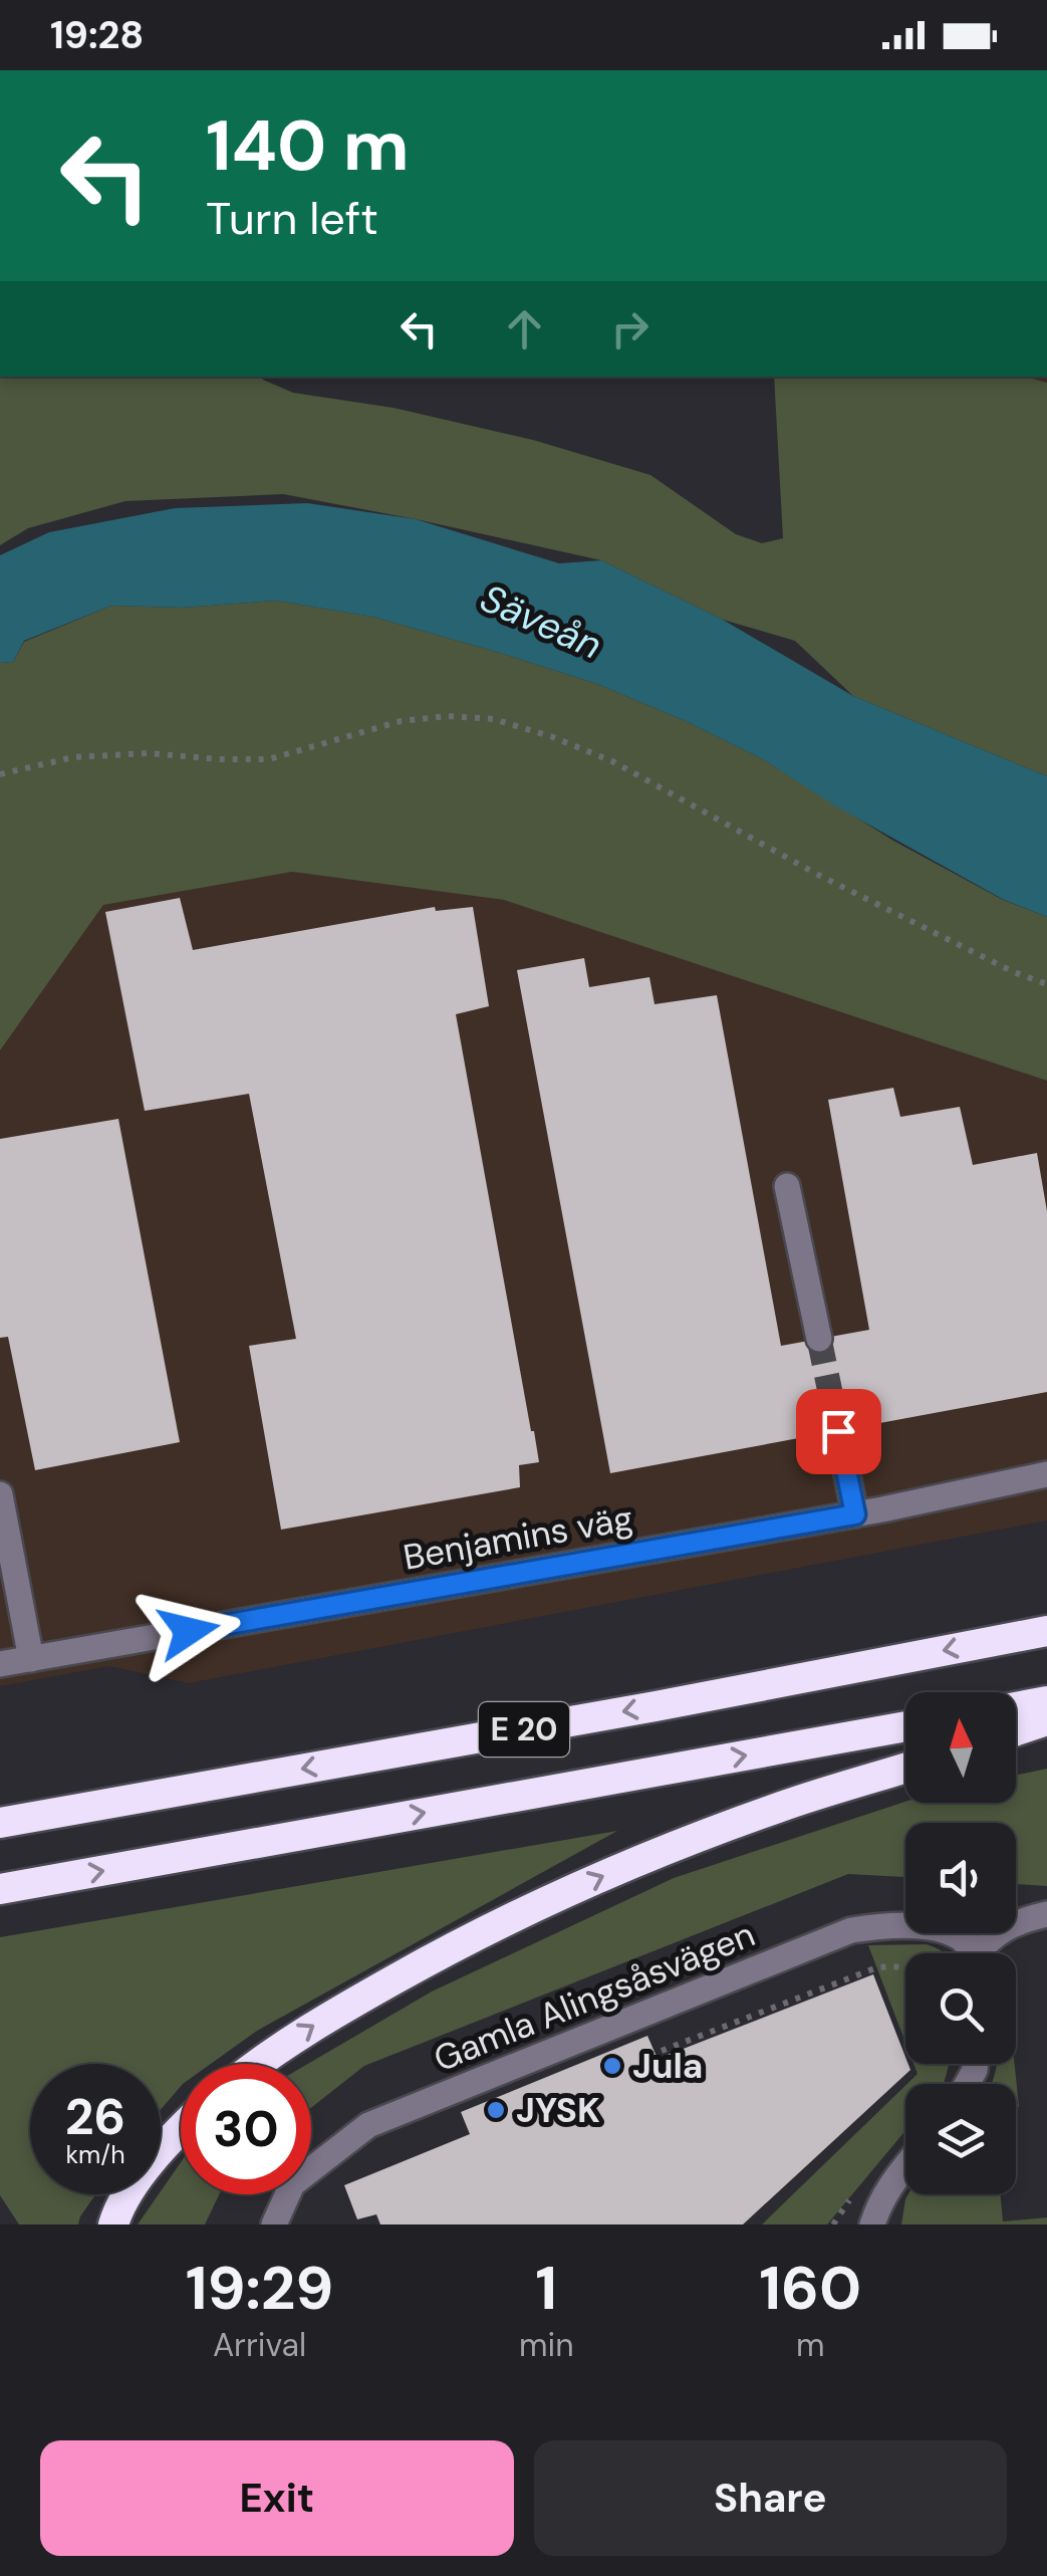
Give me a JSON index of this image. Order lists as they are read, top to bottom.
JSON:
{
  "streets": {
    "highway": ["E 20"],
    "street": ["Benjamins väg", "Gamla Alingsåsvägen"]
  },
  "water": ["Säveån"],
  "places": ["Jula", "JYSK"],
  "north": "top",
  "page": {
    "status": "19:28",
    "turn": ["140 m", "Turn left"],
    "speed": "26 km/h",
    "limit": "30",
    "eta": [
      "19:29",
      "Arrival",
      "1",
      "min",
      "160",
      "m"
    ],
    "buttons": ["Exit", "Share"]
  }
}
